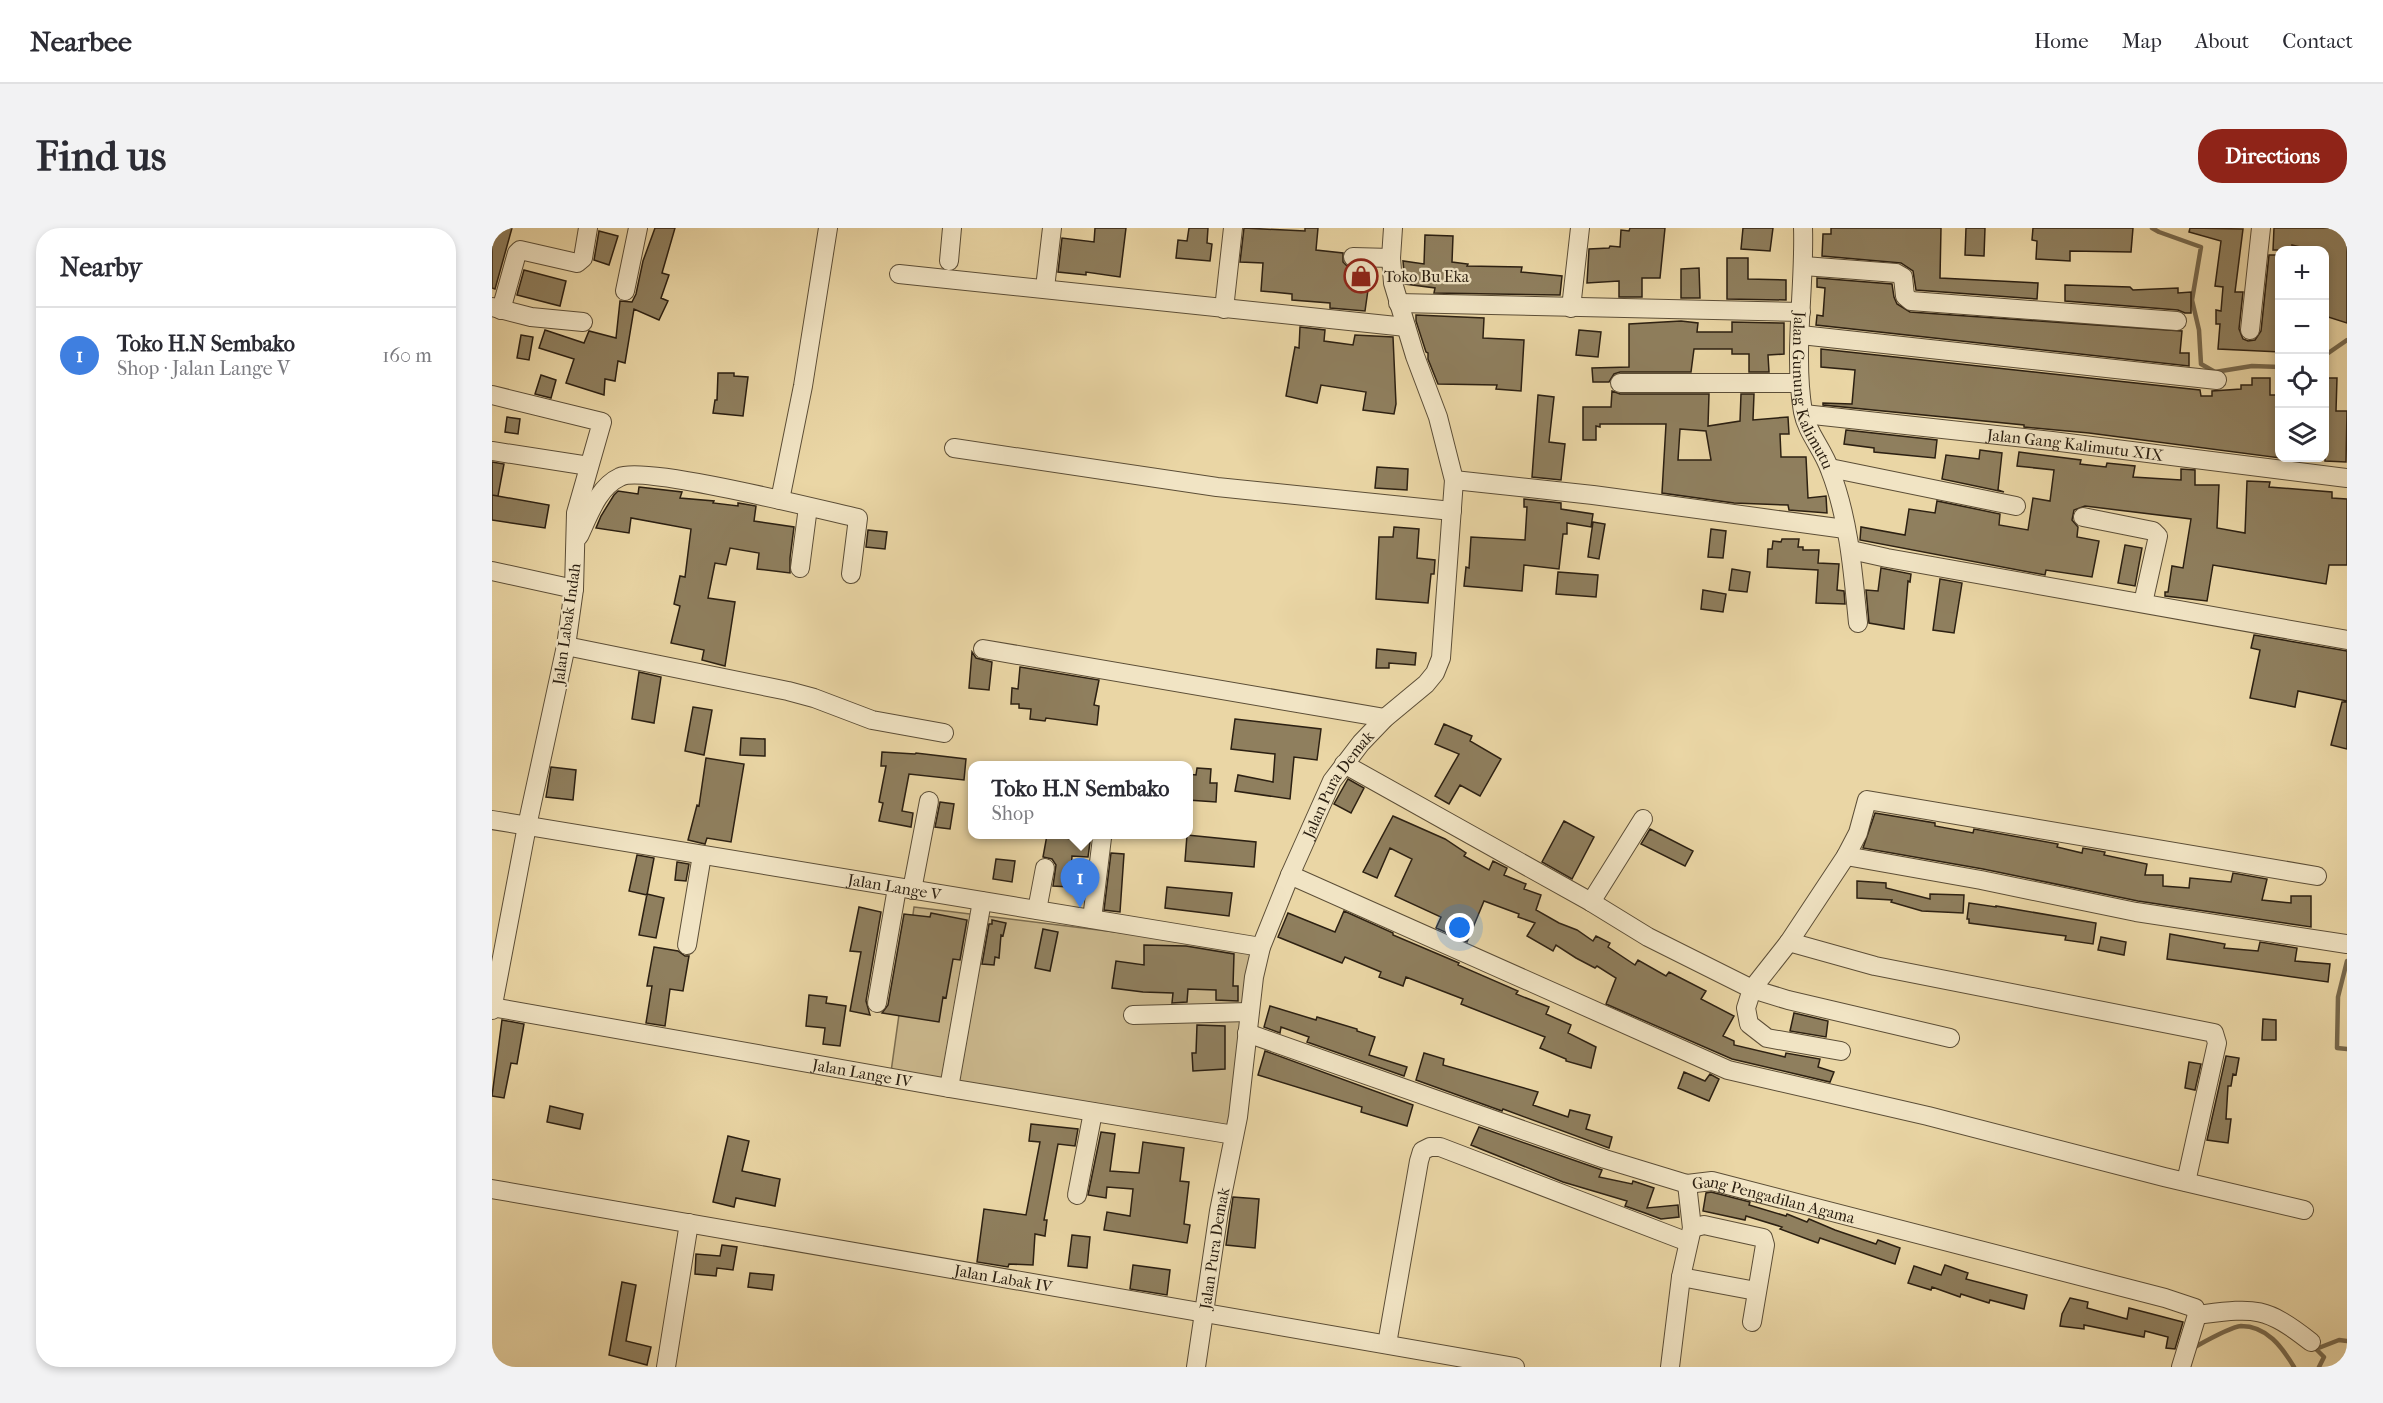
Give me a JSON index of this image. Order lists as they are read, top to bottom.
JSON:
{
  "streets": {
    "street": [
      "Jalan Gunung Kalimutu",
      "Jalan Gang Kalimutu XIX",
      "Jalan Labak Indah",
      "Jalan Pura Demak",
      "Jalan Lange V",
      "Jalan Lange IV",
      "Gang Pengadilan Agama",
      "Jalan Labak IV"
    ]
  },
  "crossings": [
    ["Jalan Gunung Kalimutu", "Jalan Gang Kalimutu XIX"],
    ["Jalan Labak Indah", "Jalan Lange V"],
    ["Jalan Labak Indah", "Jalan Lange IV"],
    ["Jalan Pura Demak", "Jalan Lange V"],
    ["Jalan Pura Demak", "Jalan Lange IV"],
    ["Jalan Pura Demak", "Gang Pengadilan Agama"],
    ["Jalan Pura Demak", "Jalan Labak IV"]
  ],
  "places": {
    "shop": ["Toko Bu Eka"]
  },
  "page": {
    "header": "Nearbee",
    "nav": [
      "Home",
      "Map",
      "About",
      "Contact"
    ],
    "buttons": "Directions",
    "title": "Find us",
    "heading": "Nearby",
    "map_buttons": ["+", "−"],
    "list": [
      {
        "mark": "1",
        "name": "Toko H.N Sembako",
        "note": "Shop · Jalan Lange V",
        "value": "160 m"
      }
    ],
    "popup": ["Toko H.N Sembako", "Shop"],
    "pins": "1"
  }
}
